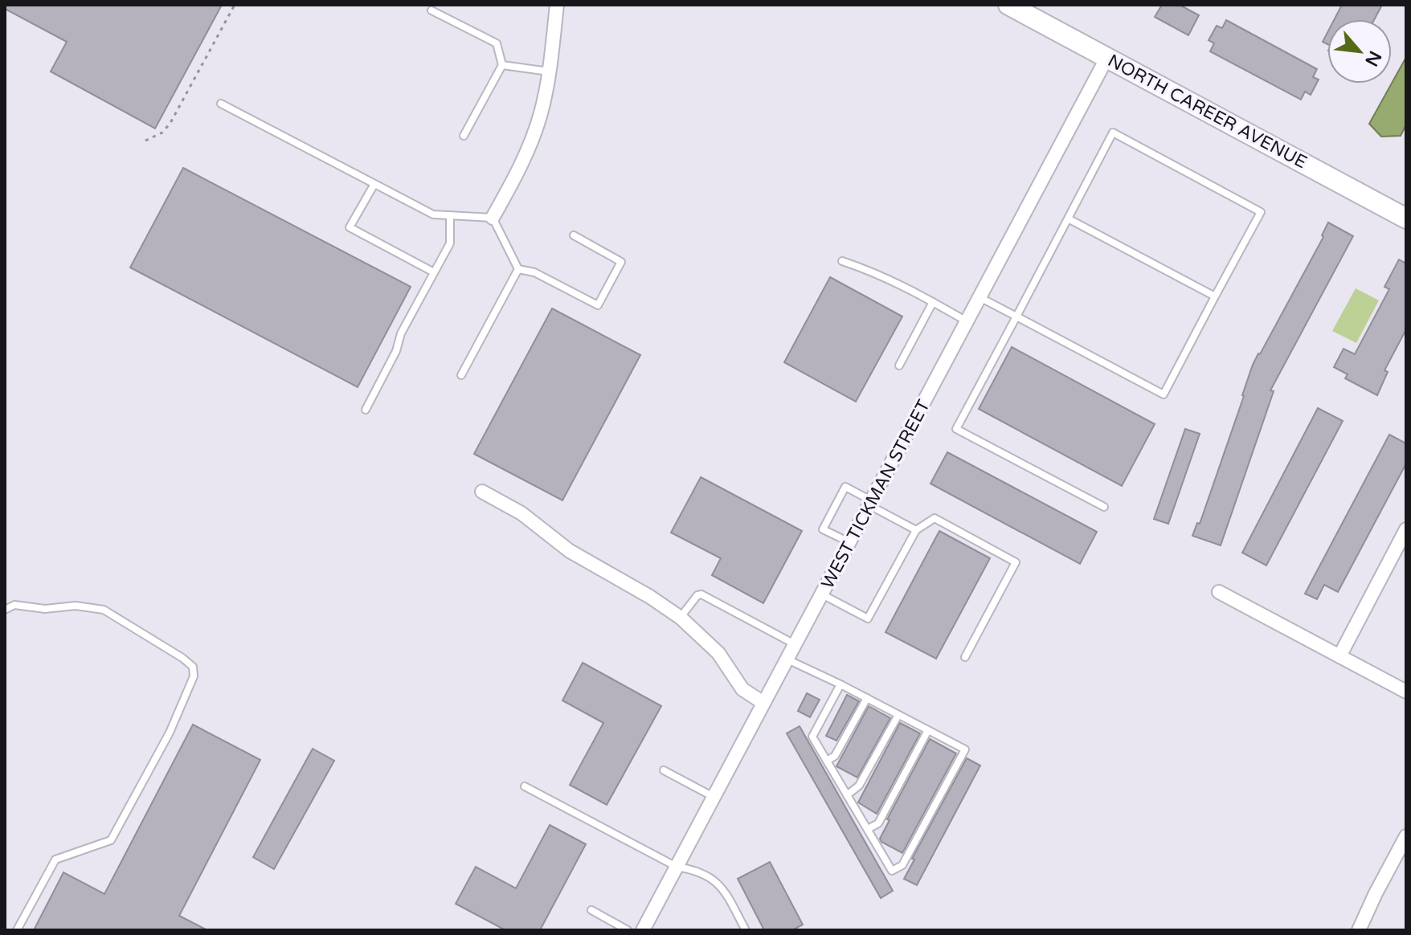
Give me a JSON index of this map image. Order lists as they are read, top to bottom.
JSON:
{
  "streets": {
    "street": ["NORTH CAREER AVENUE", "WEST TICKMAN STREET"]
  },
  "crossings": [
    ["NORTH CAREER AVENUE", "WEST TICKMAN STREET"]
  ],
  "north": "bottom right"
}
